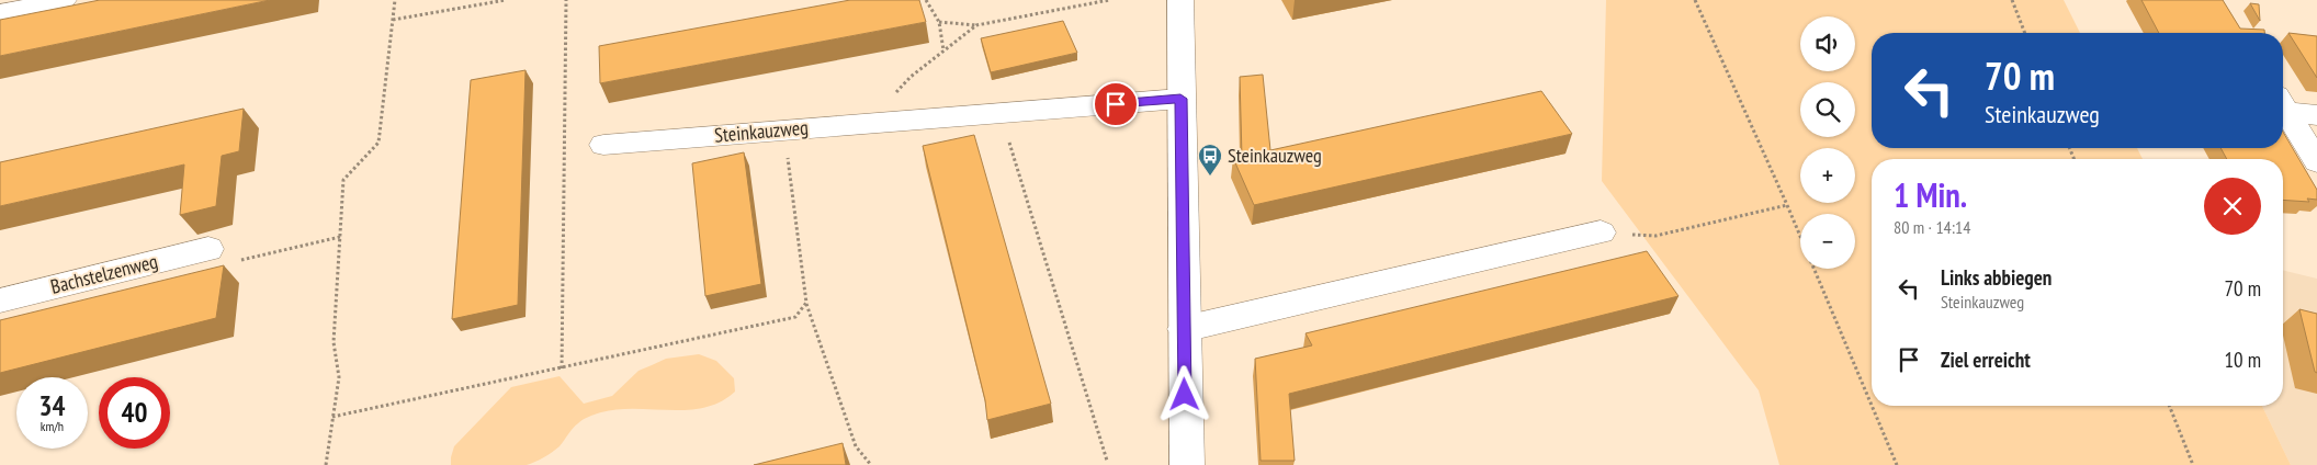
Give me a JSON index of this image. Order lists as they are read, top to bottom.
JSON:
{
  "streets": {
    "street": ["Steinkauzweg", "Bachstelzenweg"]
  },
  "places": {
    "bus stop": ["Steinkauzweg"]
  },
  "page": {
    "map_buttons": ["+", "−"],
    "turn": ["70 m", "Steinkauzweg"],
    "heading": ["1 Min.", "80 m · 14:14"],
    "list": [
      {
        "name": "Links abbiegen",
        "note": "Steinkauzweg",
        "value": "70 m"
      },
      {
        "name": "Ziel erreicht",
        "value": "10 m"
      }
    ],
    "speed": "34 km/h",
    "limit": "40"
  }
}
